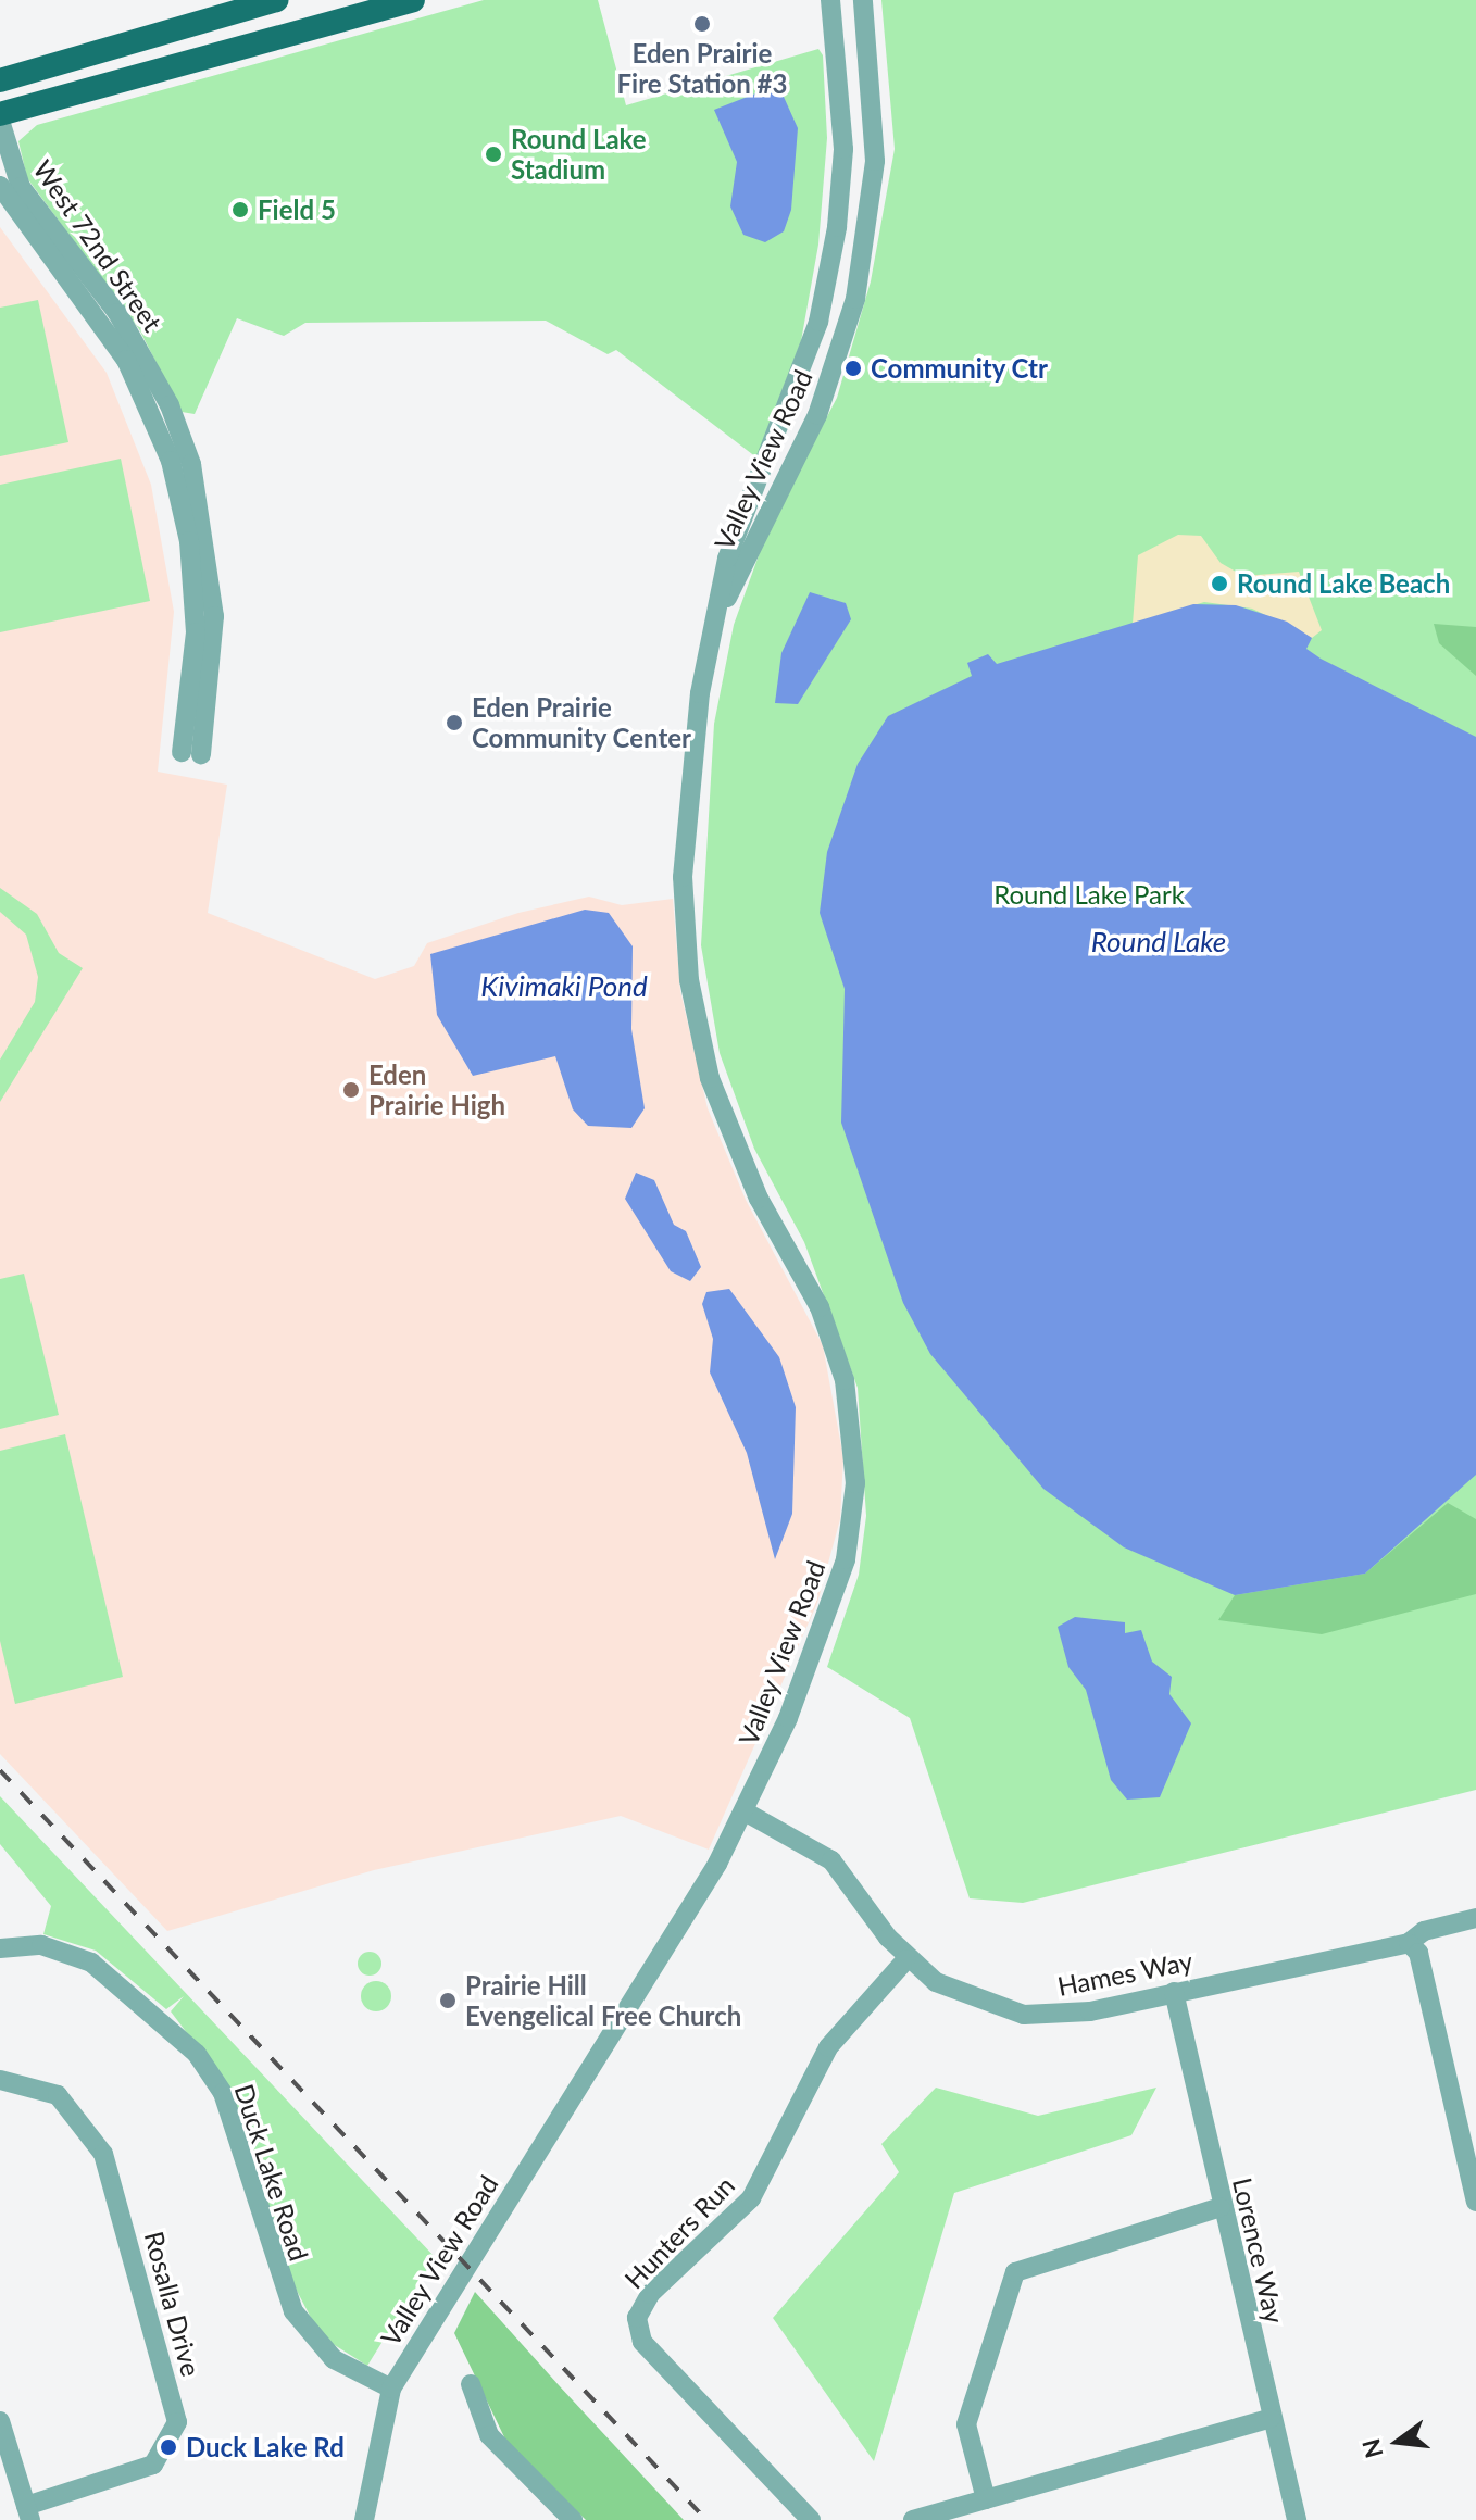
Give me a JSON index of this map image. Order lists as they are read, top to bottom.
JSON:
{
  "streets": {
    "street": [
      "West 72nd Street",
      "Valley View Road",
      "Hames Way",
      "Duck Lake Road",
      "Hunters Run",
      "Lorence Way",
      "Rosalla Drive"
    ]
  },
  "crossings": [
    ["Valley View Road", "Hames Way"],
    ["Valley View Road", "Duck Lake Road"],
    ["Hames Way", "Hunters Run"],
    ["Hames Way", "Lorence Way"]
  ],
  "water": ["Round Lake", "Kivimaki Pond"],
  "parks": ["Round Lake Park"],
  "places": [
    "Eden Prairie Fire Station #3",
    "Round Lake Stadium",
    "Field 5",
    "Community Ctr",
    "Round Lake Beach",
    "Eden Prairie Community Center",
    "Eden Prairie High",
    "Prairie Hill Evengelical Free Church",
    "Duck Lake Rd"
  ],
  "north": "left"
}
